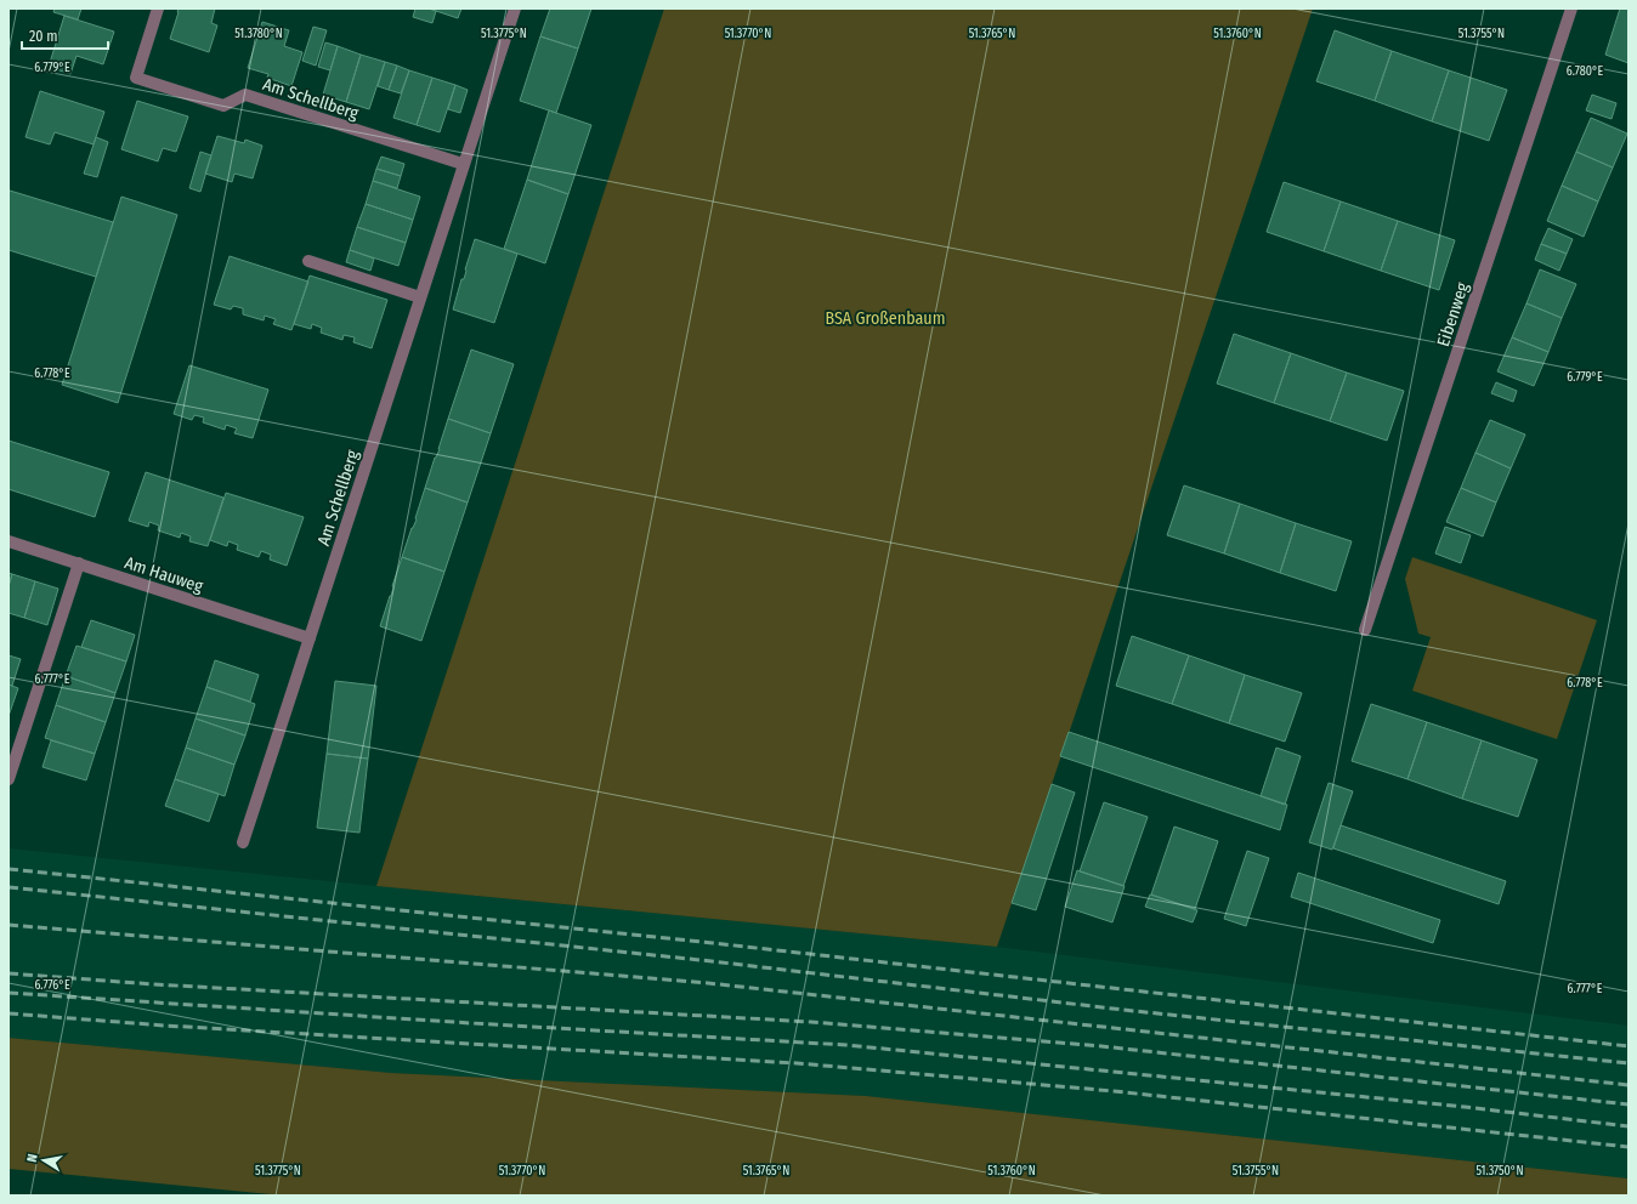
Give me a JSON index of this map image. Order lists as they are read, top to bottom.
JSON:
{
  "streets": {
    "street": ["Am Schellberg", "Eibenweg", "Am Hauweg"]
  },
  "crossings": [
    ["Am Schellberg", "Am Hauweg"]
  ],
  "parks": ["BSA Großenbaum"],
  "scale_bar": "20 m",
  "north": "left",
  "coordinates": [
    "51.3780°N",
    "51.3775°N",
    "51.3770°N",
    "51.3765°N",
    "51.3760°N",
    "51.3755°N",
    "6.779°E",
    "6.780°E",
    "6.778°E",
    "6.777°E",
    "6.776°E",
    "51.3750°N"
  ]
}
